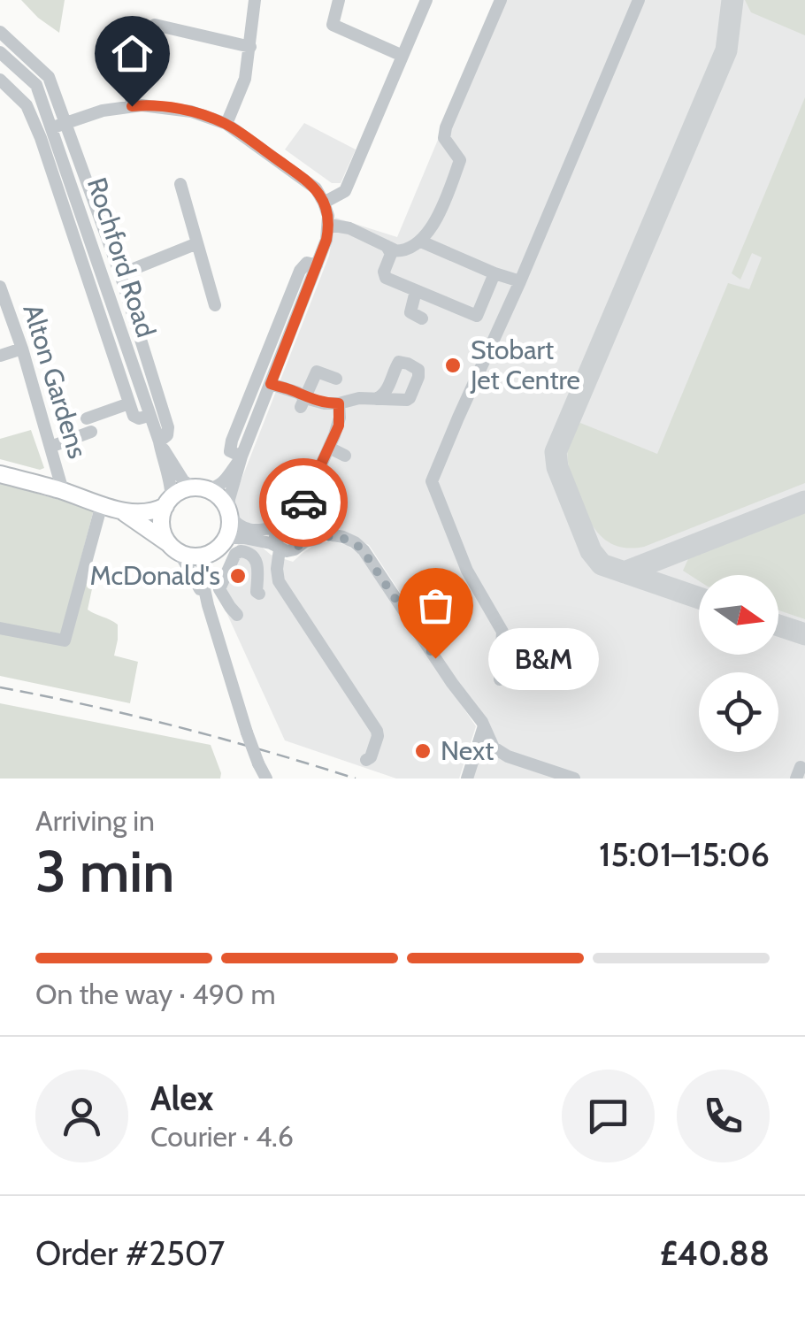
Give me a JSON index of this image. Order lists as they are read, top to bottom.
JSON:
{
  "streets": {
    "street": ["Rochford Road", "Alton Gardens"]
  },
  "places": [
    "Stobart Jet Centre",
    "McDonald's",
    "B&M",
    "Next"
  ],
  "north": "right",
  "page": {
    "bubble": "B&M",
    "heading": ["3 min", "Arriving in", "15:01–15:06"],
    "panel": [
      "Alex",
      "Courier · 4.6",
      "Order #2507",
      "£40.88"
    ],
    "bar": "On the way · 490 m"
  }
}
